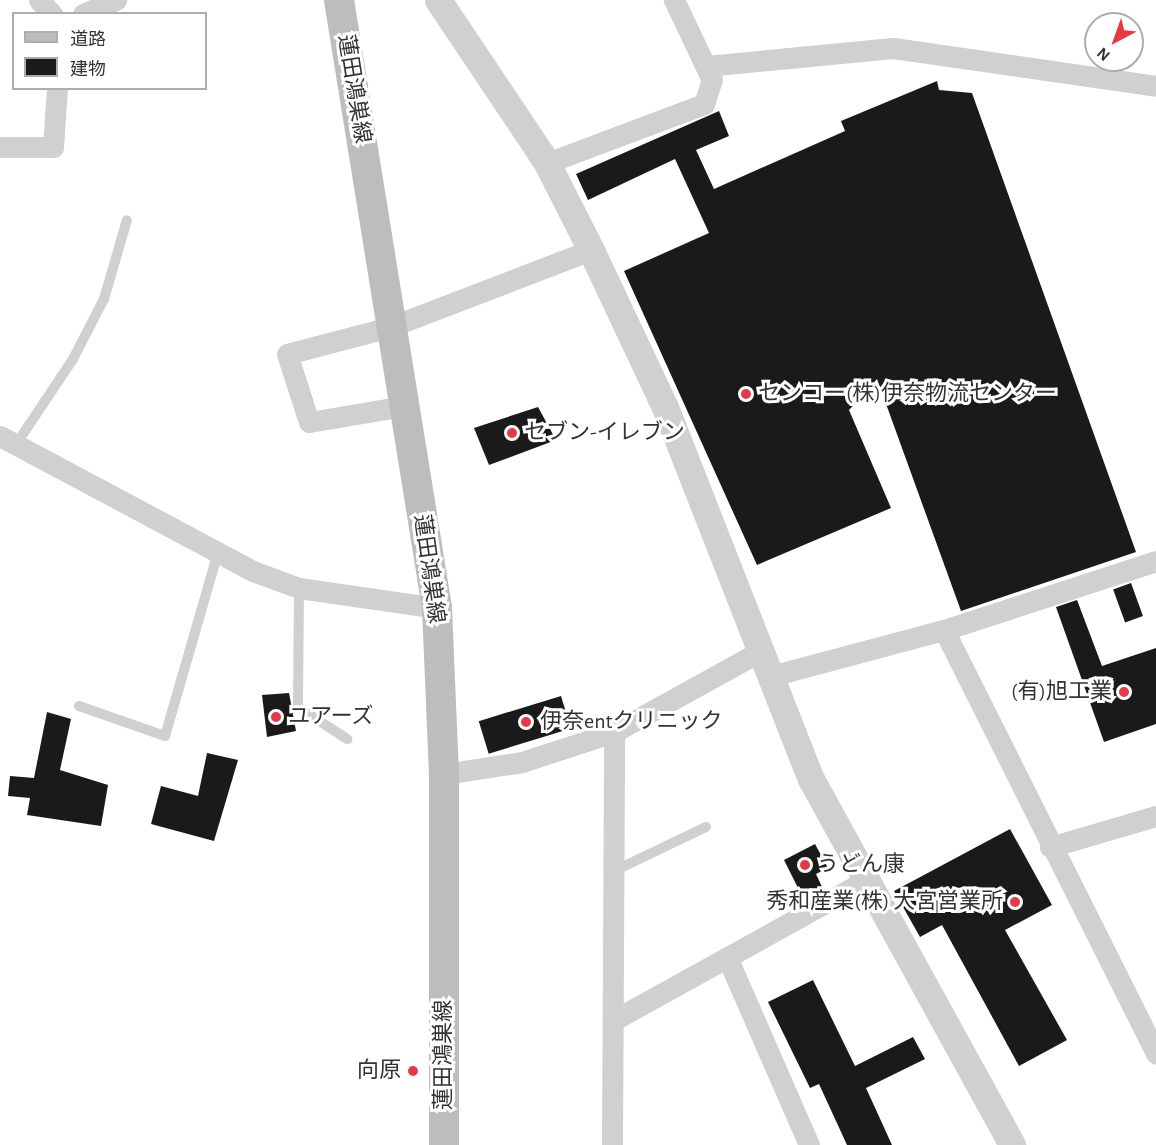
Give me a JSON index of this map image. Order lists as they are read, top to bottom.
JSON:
{
  "streets": {
    "main road": ["蓮田鴻巣線"]
  },
  "places": [
    "センコー(株)伊奈物流センター",
    "セブン-イレブン",
    "(有)旭工業",
    "ユアーズ",
    "伊奈entクリニック",
    "うどん康",
    "秀和産業(株) 大宮営業所",
    "向原"
  ],
  "legend": ["道路", "建物"],
  "north": "bottom left"
}
